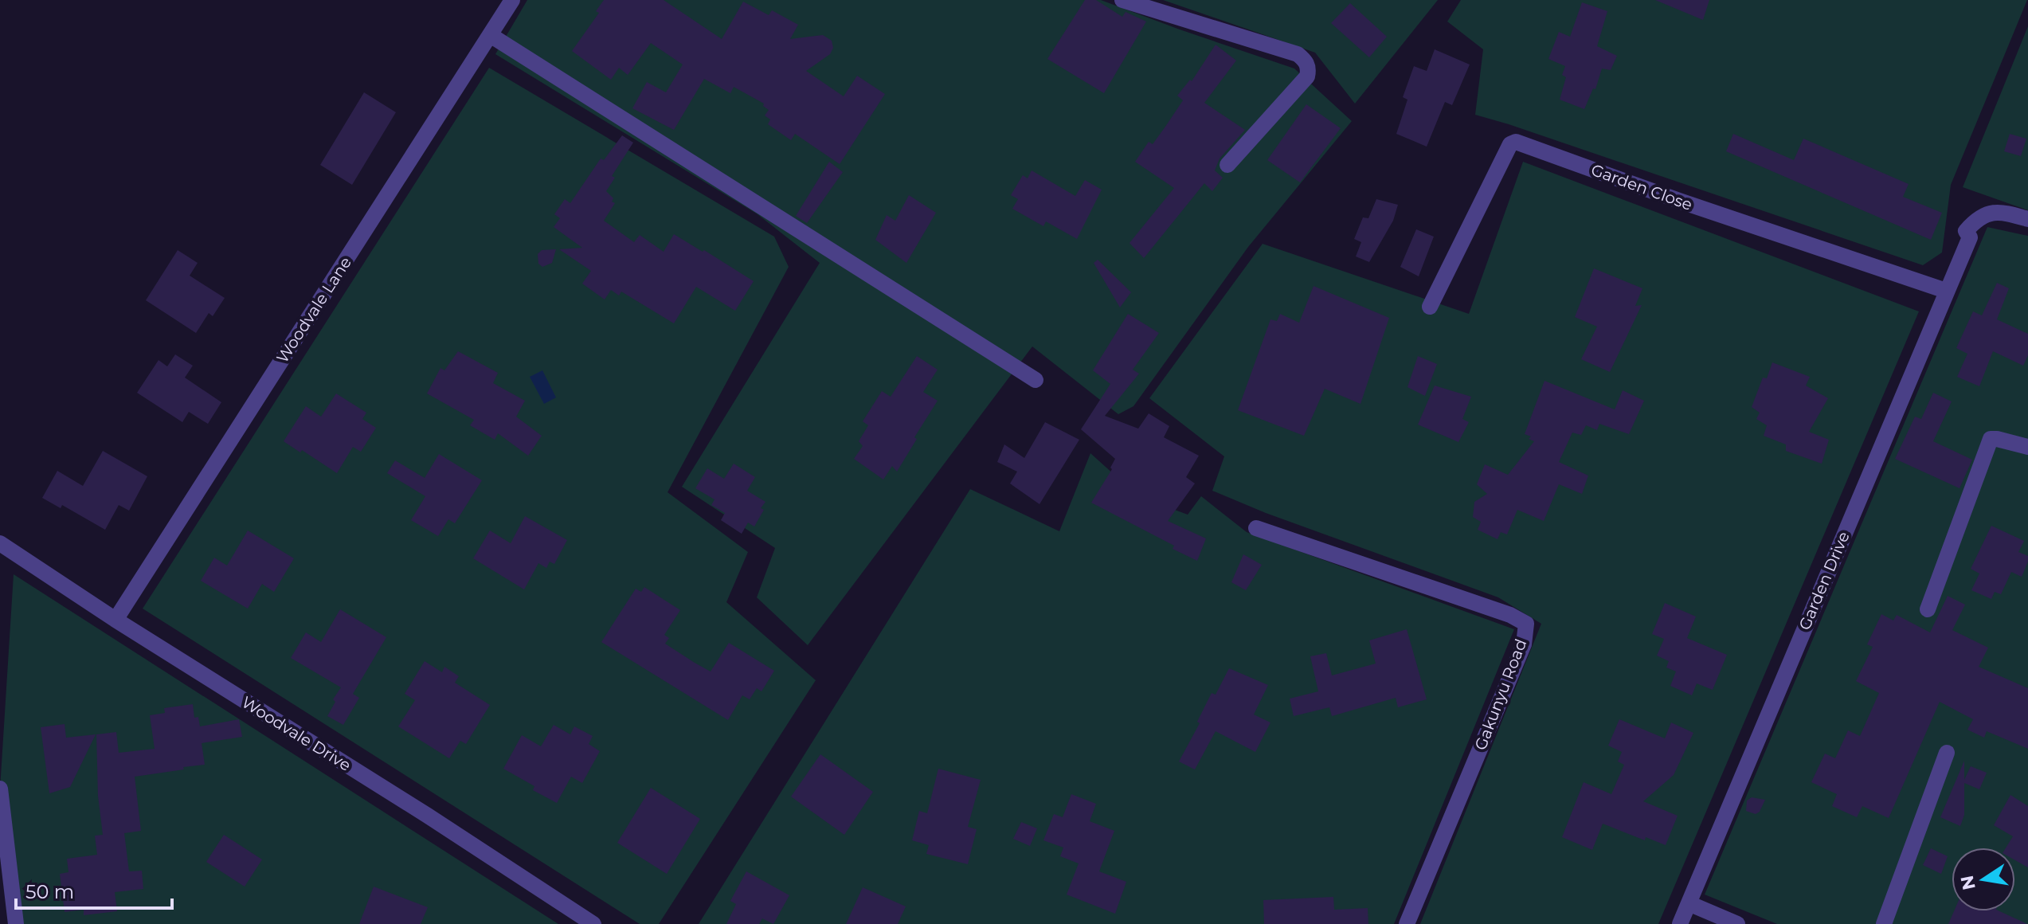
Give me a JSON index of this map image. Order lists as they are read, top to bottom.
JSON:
{
  "streets": {
    "street": [
      "Garden Close",
      "Woodvale Lane",
      "Garden Drive",
      "Gakunyu Road",
      "Woodvale Drive"
    ]
  },
  "crossings": [
    ["Garden Close", "Garden Drive"],
    ["Woodvale Lane", "Woodvale Drive"]
  ],
  "scale_bar": "50 m",
  "north": "left"
}
